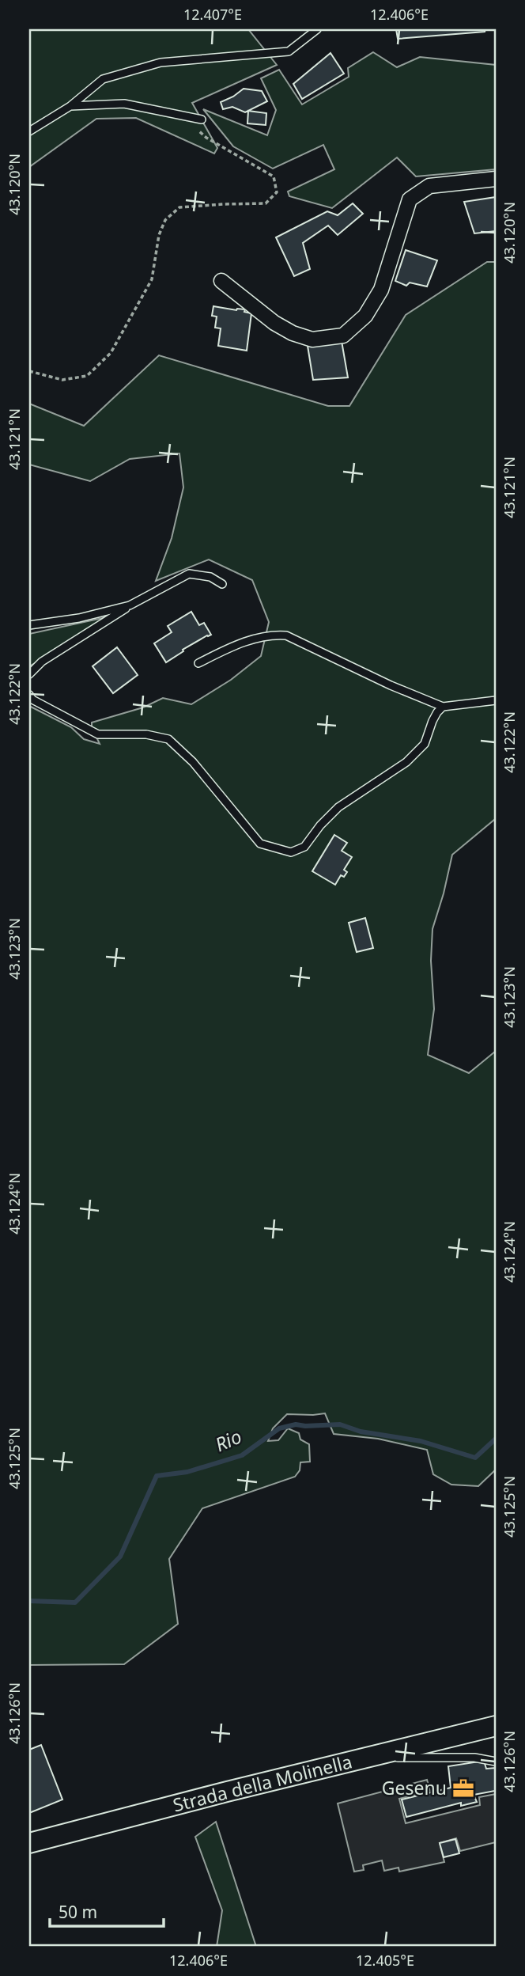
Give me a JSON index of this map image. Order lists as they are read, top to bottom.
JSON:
{
  "streets": {
    "main road": ["Strada della Molinella"]
  },
  "water": ["Rio"],
  "places": {
    "office": ["Gesenu"]
  },
  "scale_bar": "50 m",
  "coordinates": [
    "12.407°E",
    "12.406°E",
    "43.120°N",
    "43.121°N",
    "43.122°N",
    "43.123°N",
    "43.124°N",
    "43.125°N",
    "43.126°N",
    "12.405°E"
  ]
}
